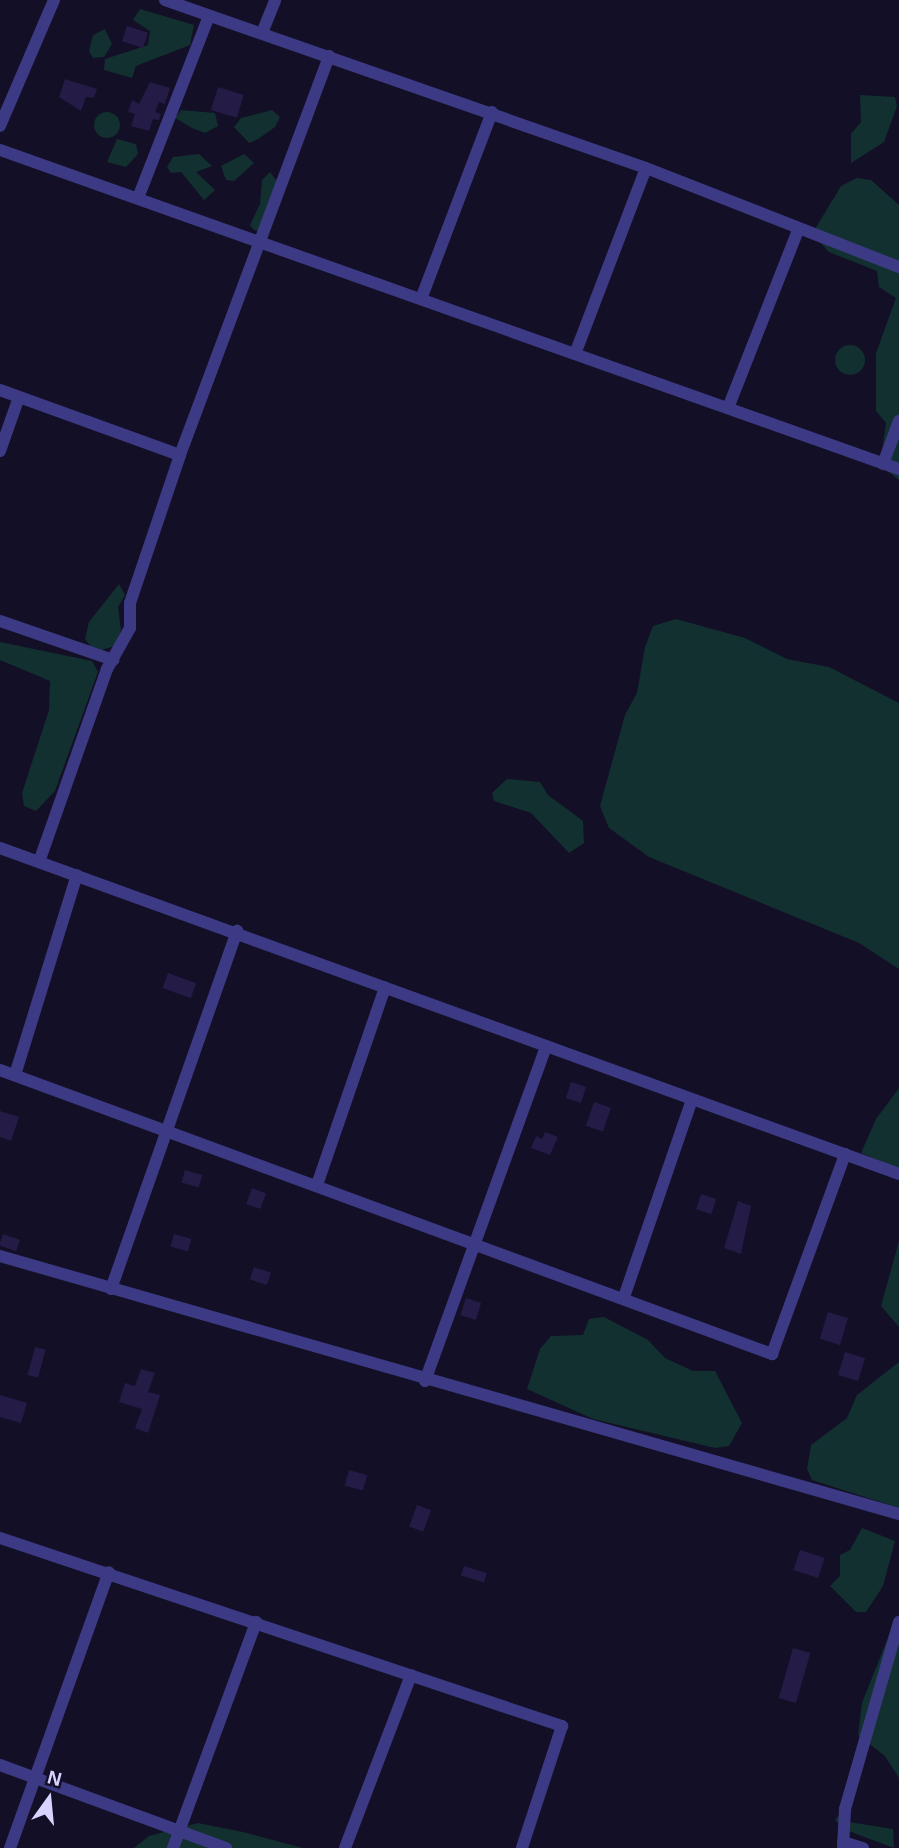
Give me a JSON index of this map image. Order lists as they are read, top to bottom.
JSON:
{
  "north": "top"
}
